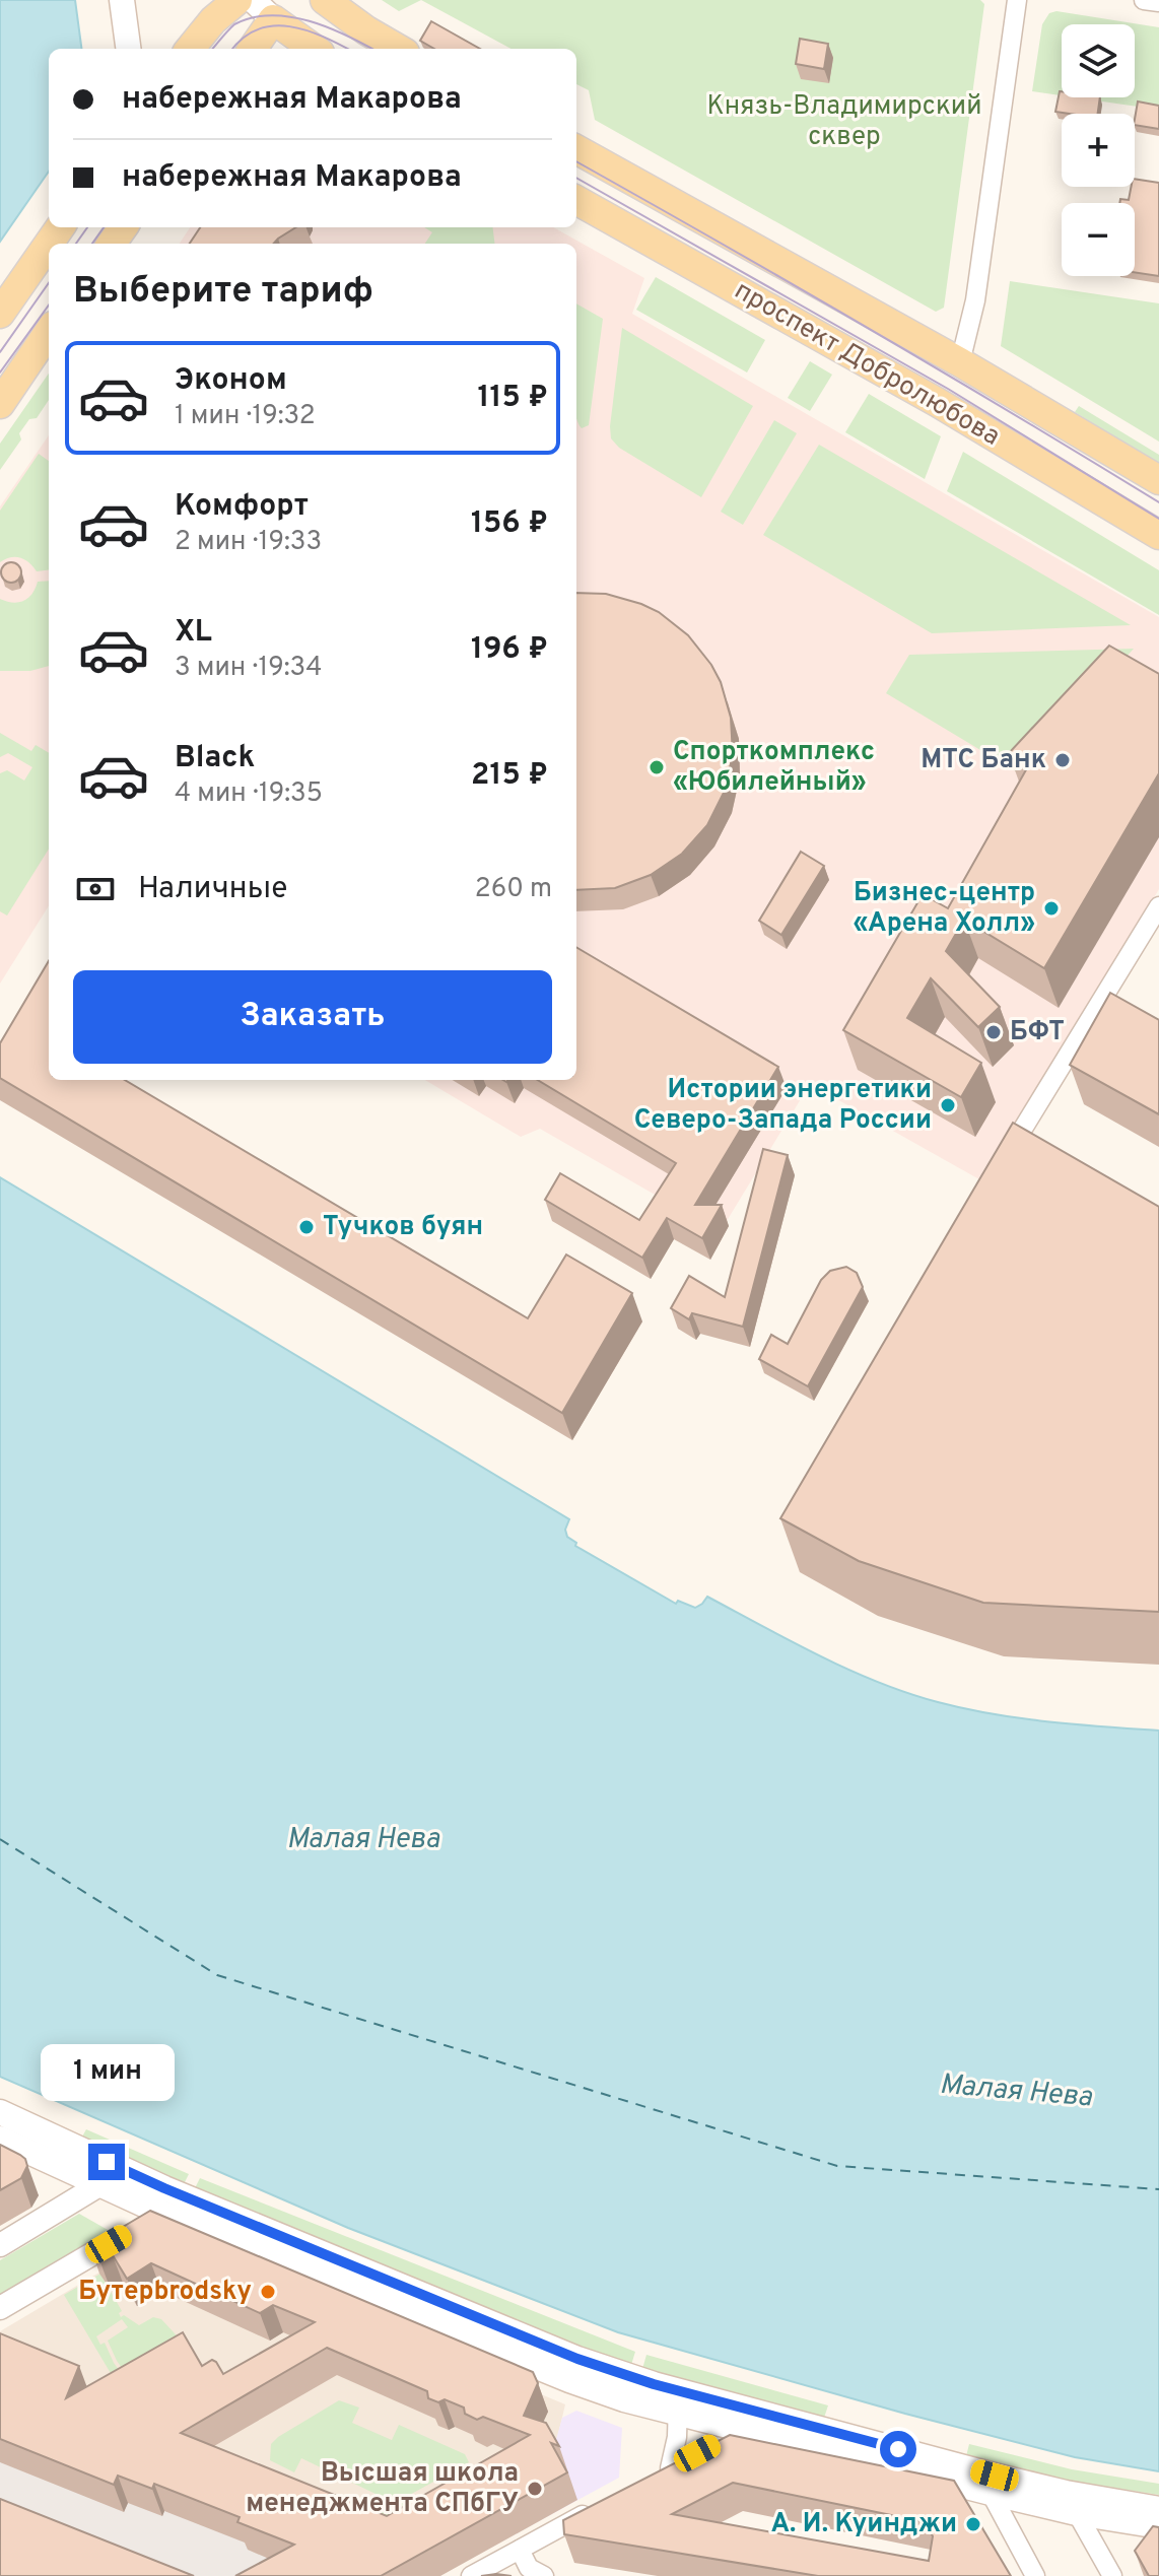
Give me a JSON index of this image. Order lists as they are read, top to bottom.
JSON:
{
  "streets": {
    "main road": ["проспект Добролюбова"]
  },
  "water": ["Малая Нева"],
  "parks": ["Князь-Владимирский сквер"],
  "places": [
    "МТС Банк",
    "Спорткомплекс «Юбилейный»",
    "Бизнес-центр «Арена Холл»",
    "БФТ",
    "Истории энергетики Северо-Запада России",
    "Тучков буян",
    "Бутерbrodsky",
    "Высшая школа менеджмента СПбГУ",
    "А. И. Куинджи"
  ],
  "page": {
    "map_buttons": ["+", "−"],
    "banner": ["набережная Макарова", "набережная Макарова"],
    "heading": "Выберите тариф",
    "list": [
      {
        "name": "Эконом",
        "note": "1 мин · 19:32",
        "value": "115 ₽"
      },
      {
        "name": "Комфорт",
        "note": "2 мин · 19:33",
        "value": "156 ₽"
      },
      {
        "name": "XL",
        "note": "3 мин · 19:34",
        "value": "196 ₽"
      },
      {
        "name": "Black",
        "note": "4 мин · 19:35",
        "value": "215 ₽"
      }
    ],
    "pay": ["Наличные", "260 m"],
    "buttons": "Заказать",
    "bubble": "1 мин"
  }
}
